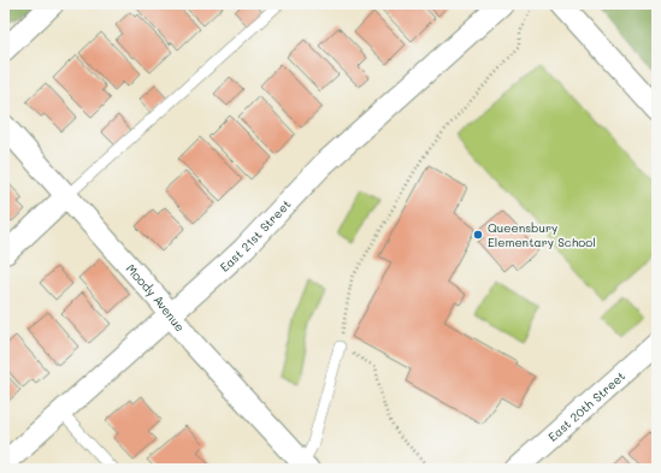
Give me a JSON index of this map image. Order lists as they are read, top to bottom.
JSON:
{
  "streets": {
    "street": ["East 21st Street", "Moody Avenue", "East 20th Street"]
  },
  "crossings": [
    ["East 21st Street", "Moody Avenue"]
  ],
  "places": ["Queensbury Elementary School"]
}
